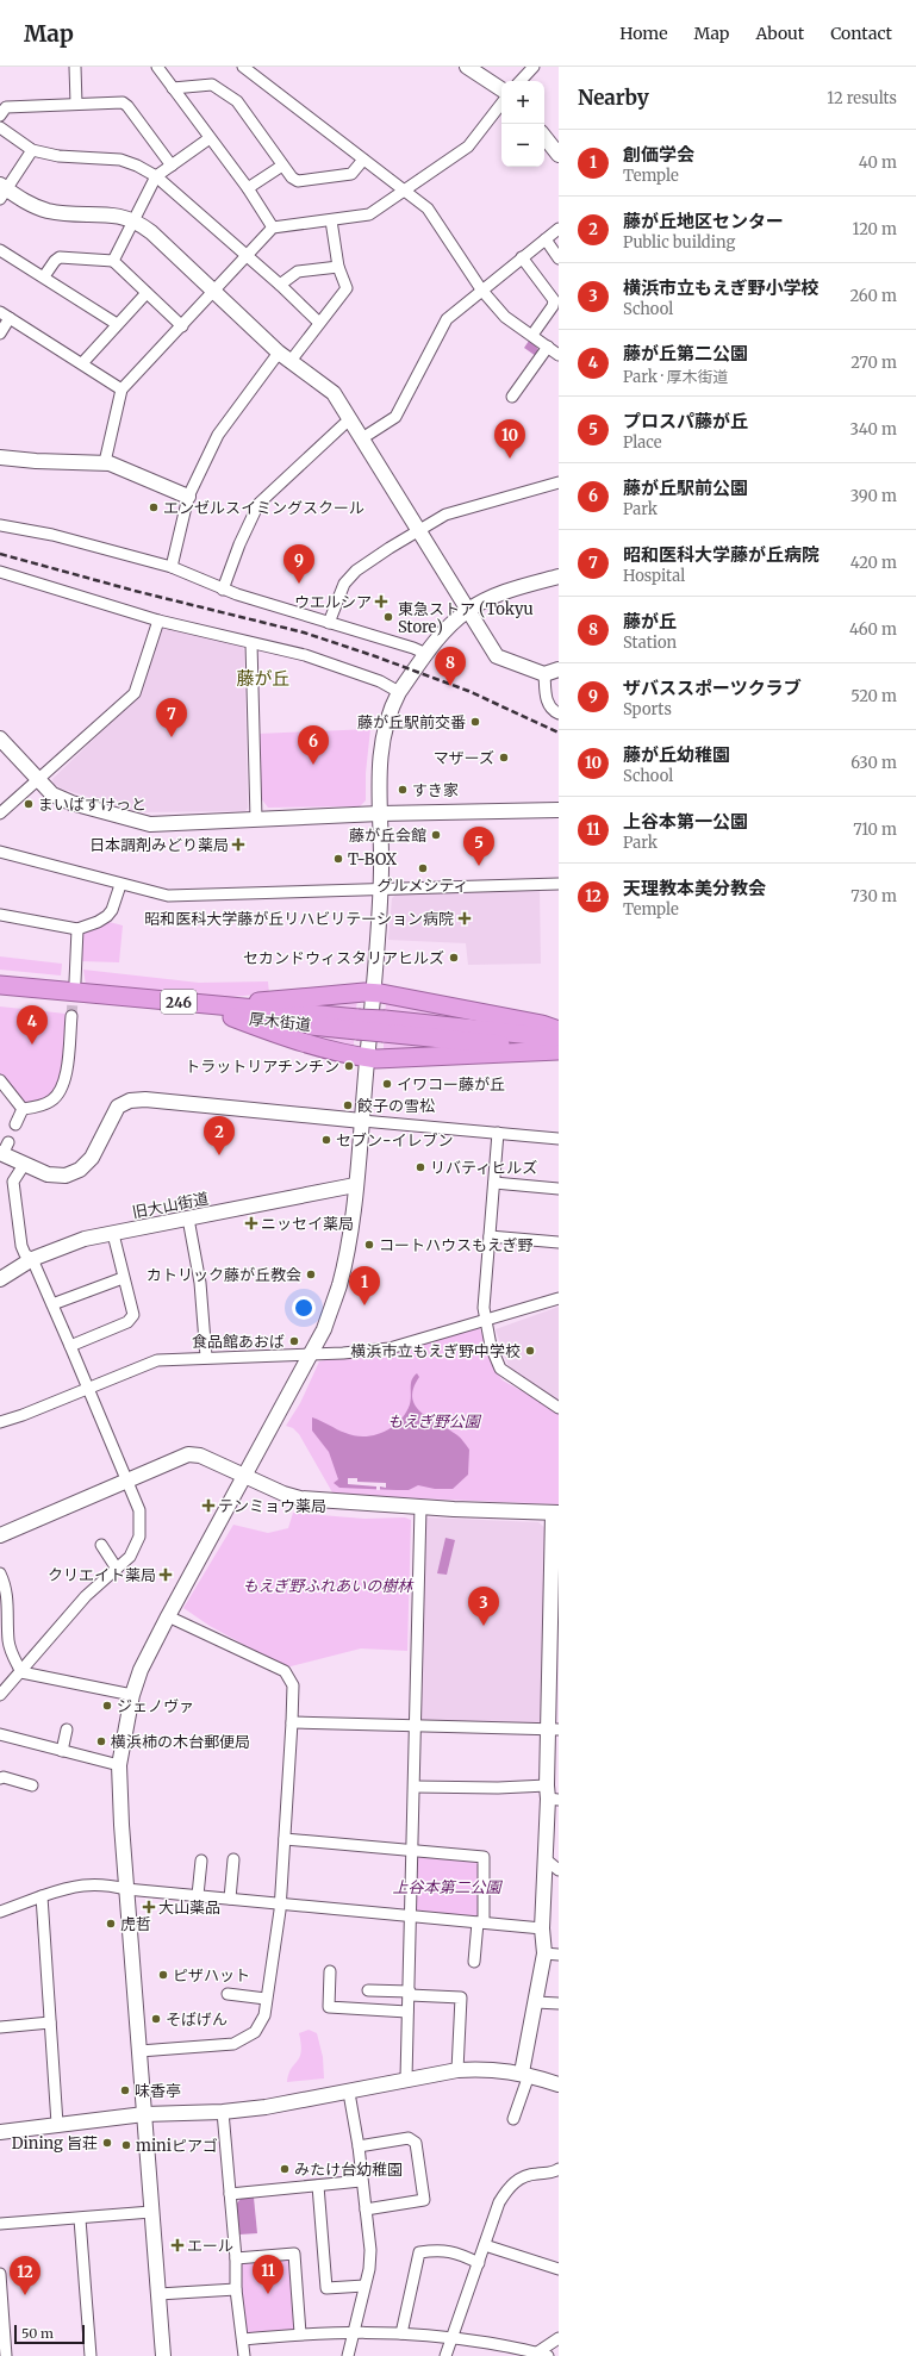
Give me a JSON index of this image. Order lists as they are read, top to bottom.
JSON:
{
  "streets": {
    "highway": ["246", "厚木街道"],
    "street": ["旧大山街道"]
  },
  "districts": ["藤が丘"],
  "parks": ["もえぎ野公園", "もえぎ野ふれあいの樹林", "上谷本第二公園"],
  "places": {
    "other": [
      "エンゼルスイミングスクール",
      "東急ストア (Tokyu Store)",
      "藤が丘駅前交番",
      "マザーズ",
      "すき家",
      "まいばすけっと",
      "藤が丘会館",
      "T-BOX",
      "グルメシティ",
      "セカンドウィスタリアヒルズ",
      "トラットリアチンチン",
      "イワコー藤が丘",
      "餃子の雪松",
      "セブン-イレブン",
      "リバティヒルズ",
      "コートハウスもえぎ野",
      "カトリック藤が丘教会",
      "食品館あおば",
      "横浜市立もえぎ野中学校",
      "ジェノヴァ",
      "横浜柿の木台郵便局",
      "虎哲",
      "ピザハット",
      "そばげん",
      "味香亭",
      "Dining 旨荘",
      "miniピアゴ",
      "みたけ台幼稚園"
    ],
    "health": [
      "ウエルシア",
      "日本調剤みどり薬局",
      "昭和医科大学藤が丘リハビリテーション病院",
      "ニッセイ薬局",
      "テンミョウ薬局",
      "クリエイト薬局",
      "大山薬品",
      "エール"
    ]
  },
  "scale_bar": "50 m",
  "page": {
    "header": "Map",
    "nav": [
      "Home",
      "Map",
      "About",
      "Contact"
    ],
    "heading": ["Nearby", "12 results"],
    "map_buttons": ["+", "−"],
    "list": [
      {
        "mark": "1",
        "name": "創価学会",
        "note": "Temple",
        "value": "40 m"
      },
      {
        "mark": "2",
        "name": "藤が丘地区センター",
        "note": "Public building",
        "value": "120 m"
      },
      {
        "mark": "3",
        "name": "横浜市立もえぎ野小学校",
        "note": "School",
        "value": "260 m"
      },
      {
        "mark": "4",
        "name": "藤が丘第二公園",
        "note": "Park · 厚木街道",
        "value": "270 m"
      },
      {
        "mark": "5",
        "name": "プロスパ藤が丘",
        "note": "Place",
        "value": "340 m"
      },
      {
        "mark": "6",
        "name": "藤が丘駅前公園",
        "note": "Park",
        "value": "390 m"
      },
      {
        "mark": "7",
        "name": "昭和医科大学藤が丘病院",
        "note": "Hospital",
        "value": "420 m"
      },
      {
        "mark": "8",
        "name": "藤が丘",
        "note": "Station",
        "value": "460 m"
      },
      {
        "mark": "9",
        "name": "ザバススポーツクラブ",
        "note": "Sports",
        "value": "520 m"
      },
      {
        "mark": "10",
        "name": "藤が丘幼稚園",
        "note": "School",
        "value": "630 m"
      },
      {
        "mark": "11",
        "name": "上谷本第一公園",
        "note": "Park",
        "value": "710 m"
      },
      {
        "mark": "12",
        "name": "天理教本美分教会",
        "note": "Temple",
        "value": "730 m"
      }
    ],
    "pins": [
      "10",
      "9",
      "8",
      "7",
      "6",
      "5",
      "4",
      "2",
      "1",
      "3",
      "11",
      "12"
    ],
    "scale": "50 m"
  }
}
